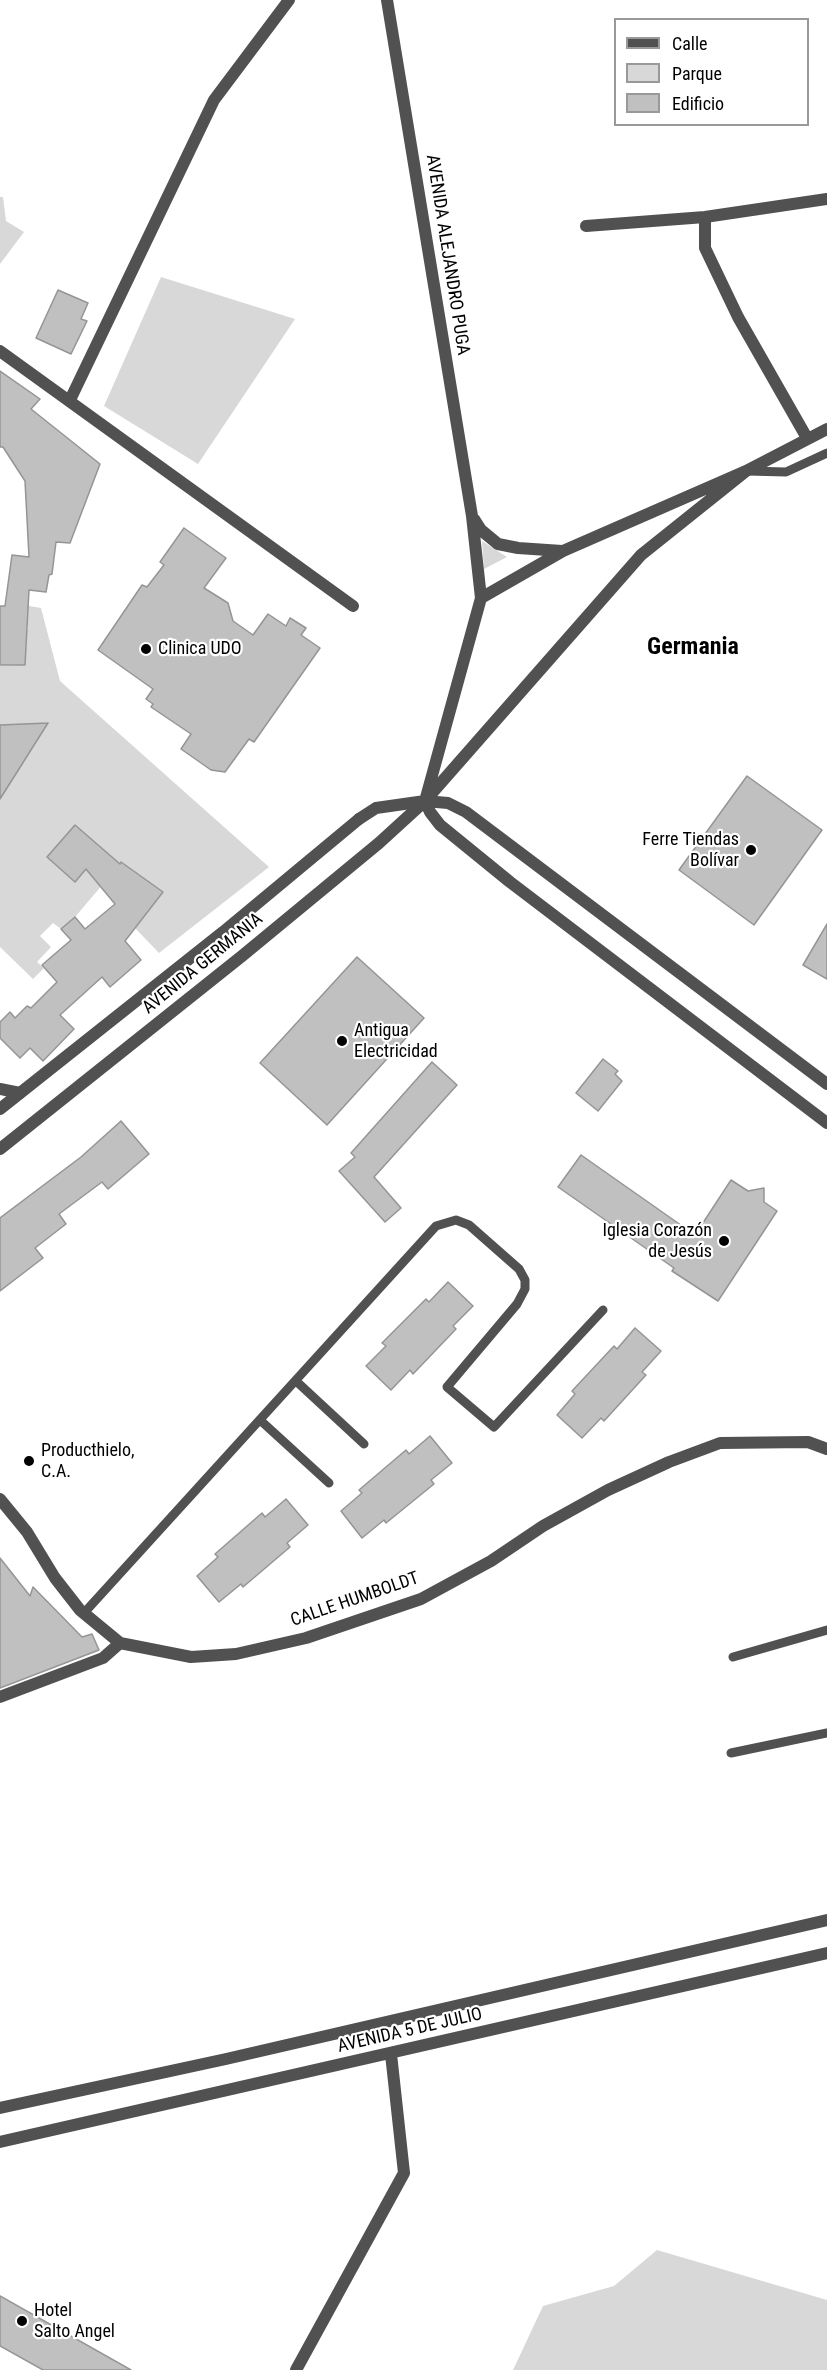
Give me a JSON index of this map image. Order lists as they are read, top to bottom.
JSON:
{
  "streets": {
    "street": [
      "AVENIDA ALEJANDRO PUGA",
      "AVENIDA GERMANIA",
      "CALLE HUMBOLDT",
      "AVENIDA 5 DE JULIO"
    ]
  },
  "districts": ["Germania"],
  "places": [
    "Clinica UDO",
    "Ferre Tiendas Bolívar",
    "Antigua Electricidad",
    "Iglesia Corazón de Jesús",
    "Producthielo, C.A.",
    "Hotel Salto Angel"
  ],
  "legend": ["Calle", "Parque", "Edificio"]
}
